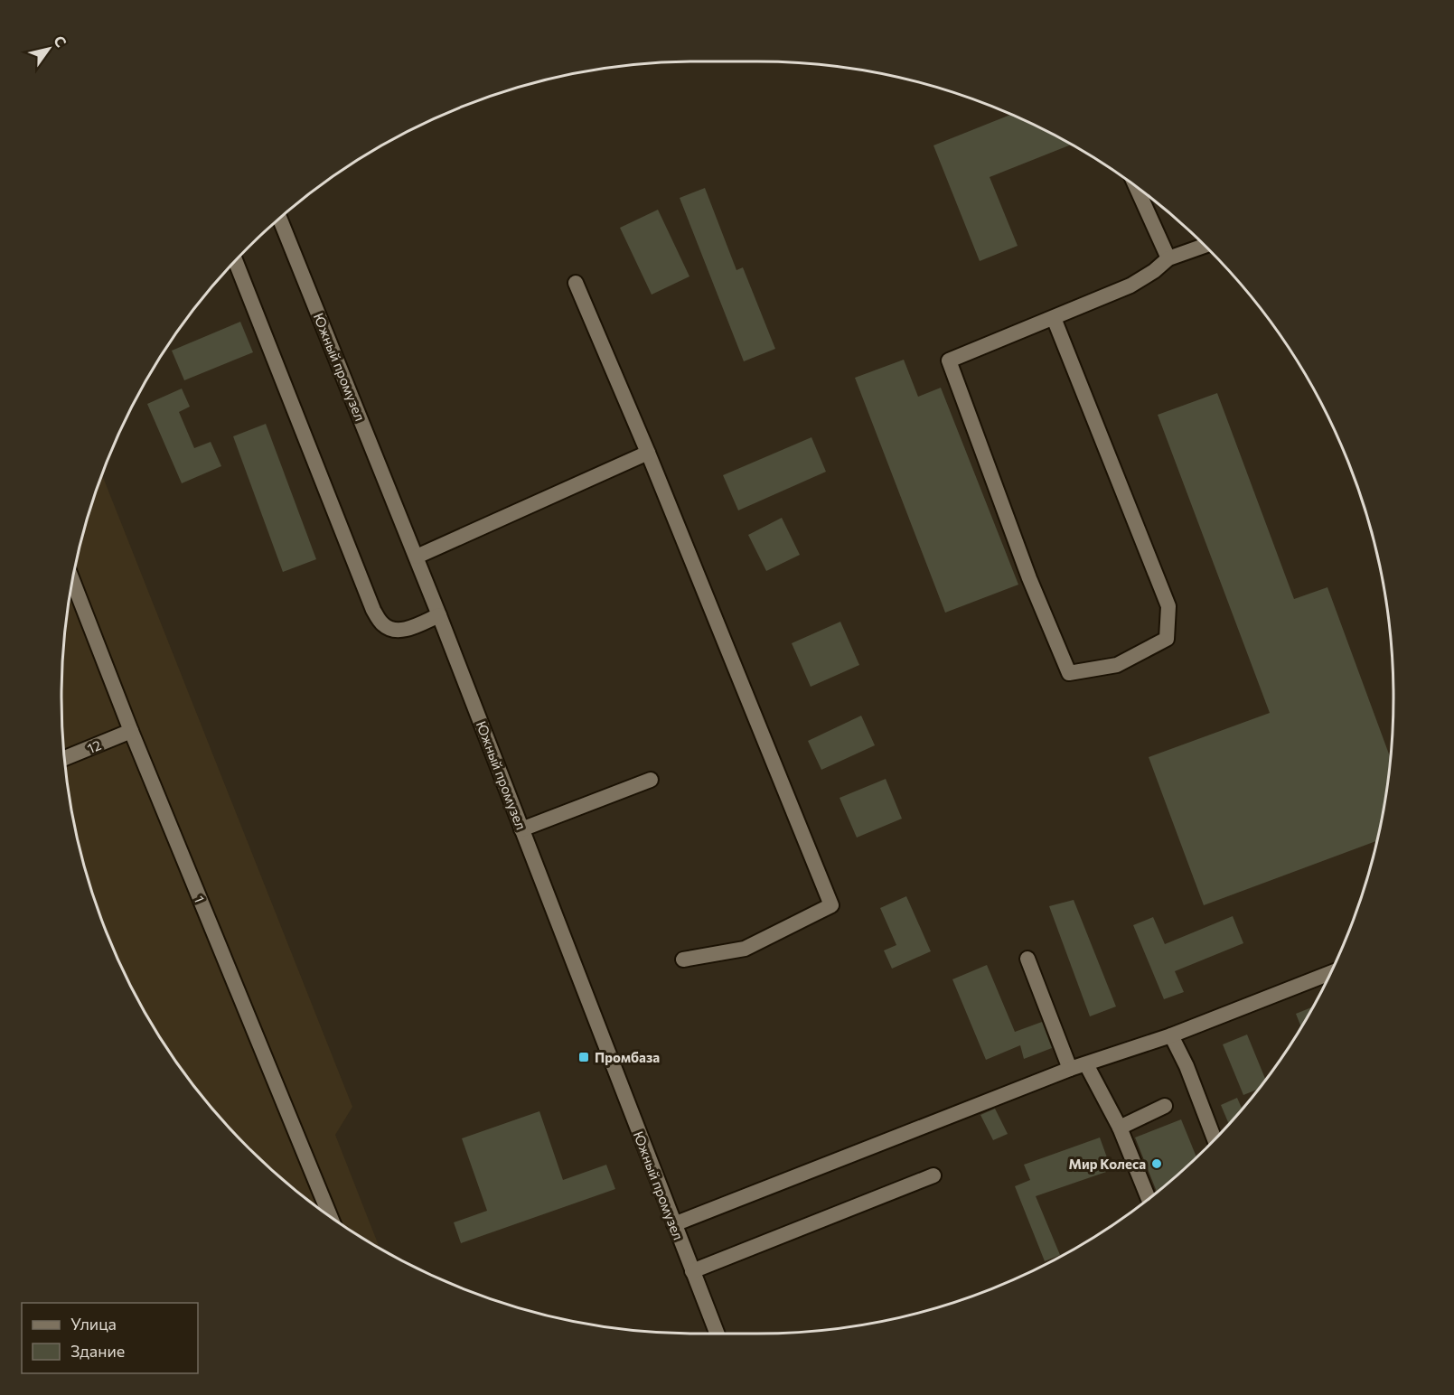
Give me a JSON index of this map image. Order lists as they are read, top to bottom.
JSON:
{
  "streets": {
    "street": ["Южный промузел", "12", "1"]
  },
  "crossings": [
    ["12", "1"]
  ],
  "places": {
    "transit": ["Промбаза"],
    "other": ["Мир Колеса"]
  },
  "legend": ["Улица", "Здание"],
  "north": "top right"
}
